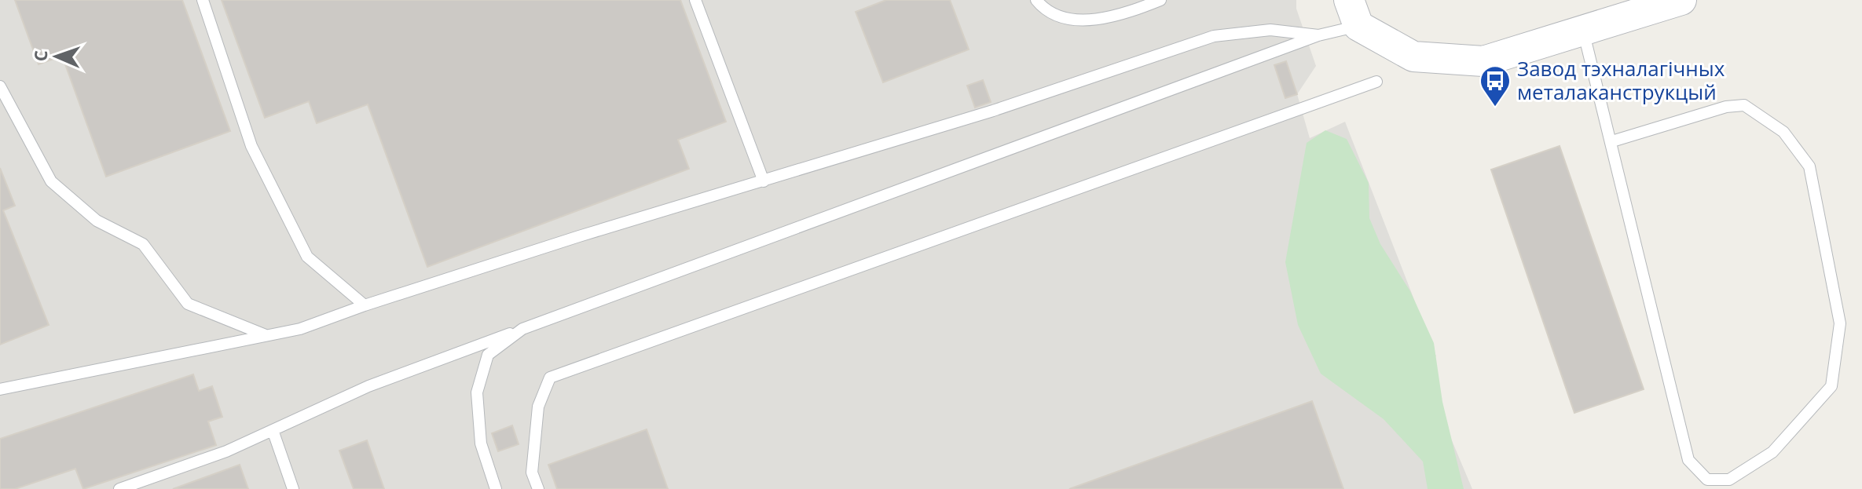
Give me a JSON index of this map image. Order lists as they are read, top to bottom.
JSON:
{
  "places": {
    "bus stop": ["Завод тэхналагічных металаканструкцый"]
  },
  "north": "left"
}
